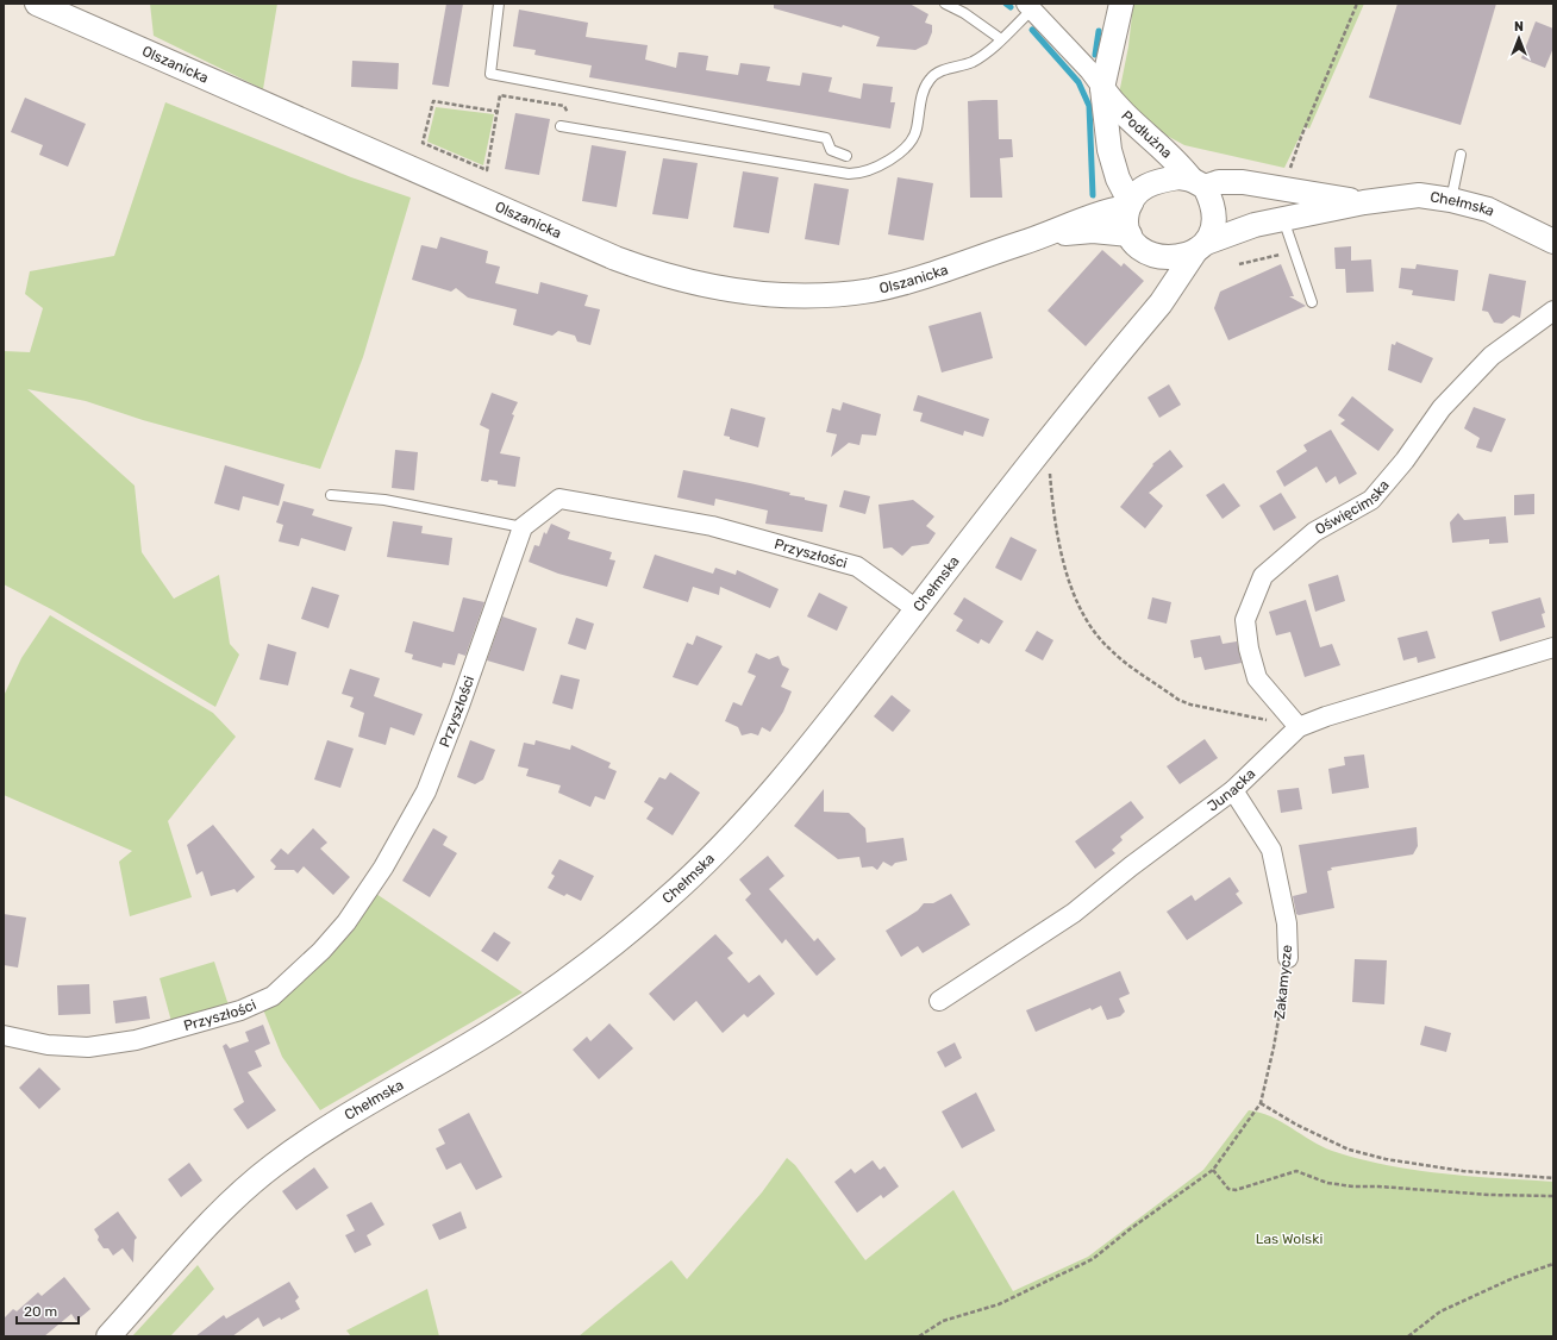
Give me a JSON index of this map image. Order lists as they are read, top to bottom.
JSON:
{
  "streets": {
    "street": [
      "Olszanicka",
      "Podłużna",
      "Chełmska",
      "Oświęcimska",
      "Przyszłości",
      "Junacka",
      "Zakamycze"
    ]
  },
  "crossings": [
    ["Olszanicka", "Podłużna"],
    ["Olszanicka", "Chełmska"],
    ["Podłużna", "Chełmska"],
    ["Chełmska", "Przyszłości"],
    ["Oświęcimska", "Junacka"],
    ["Junacka", "Zakamycze"]
  ],
  "parks": ["Las Wolski"],
  "scale_bar": "20 m",
  "north": "top"
}
